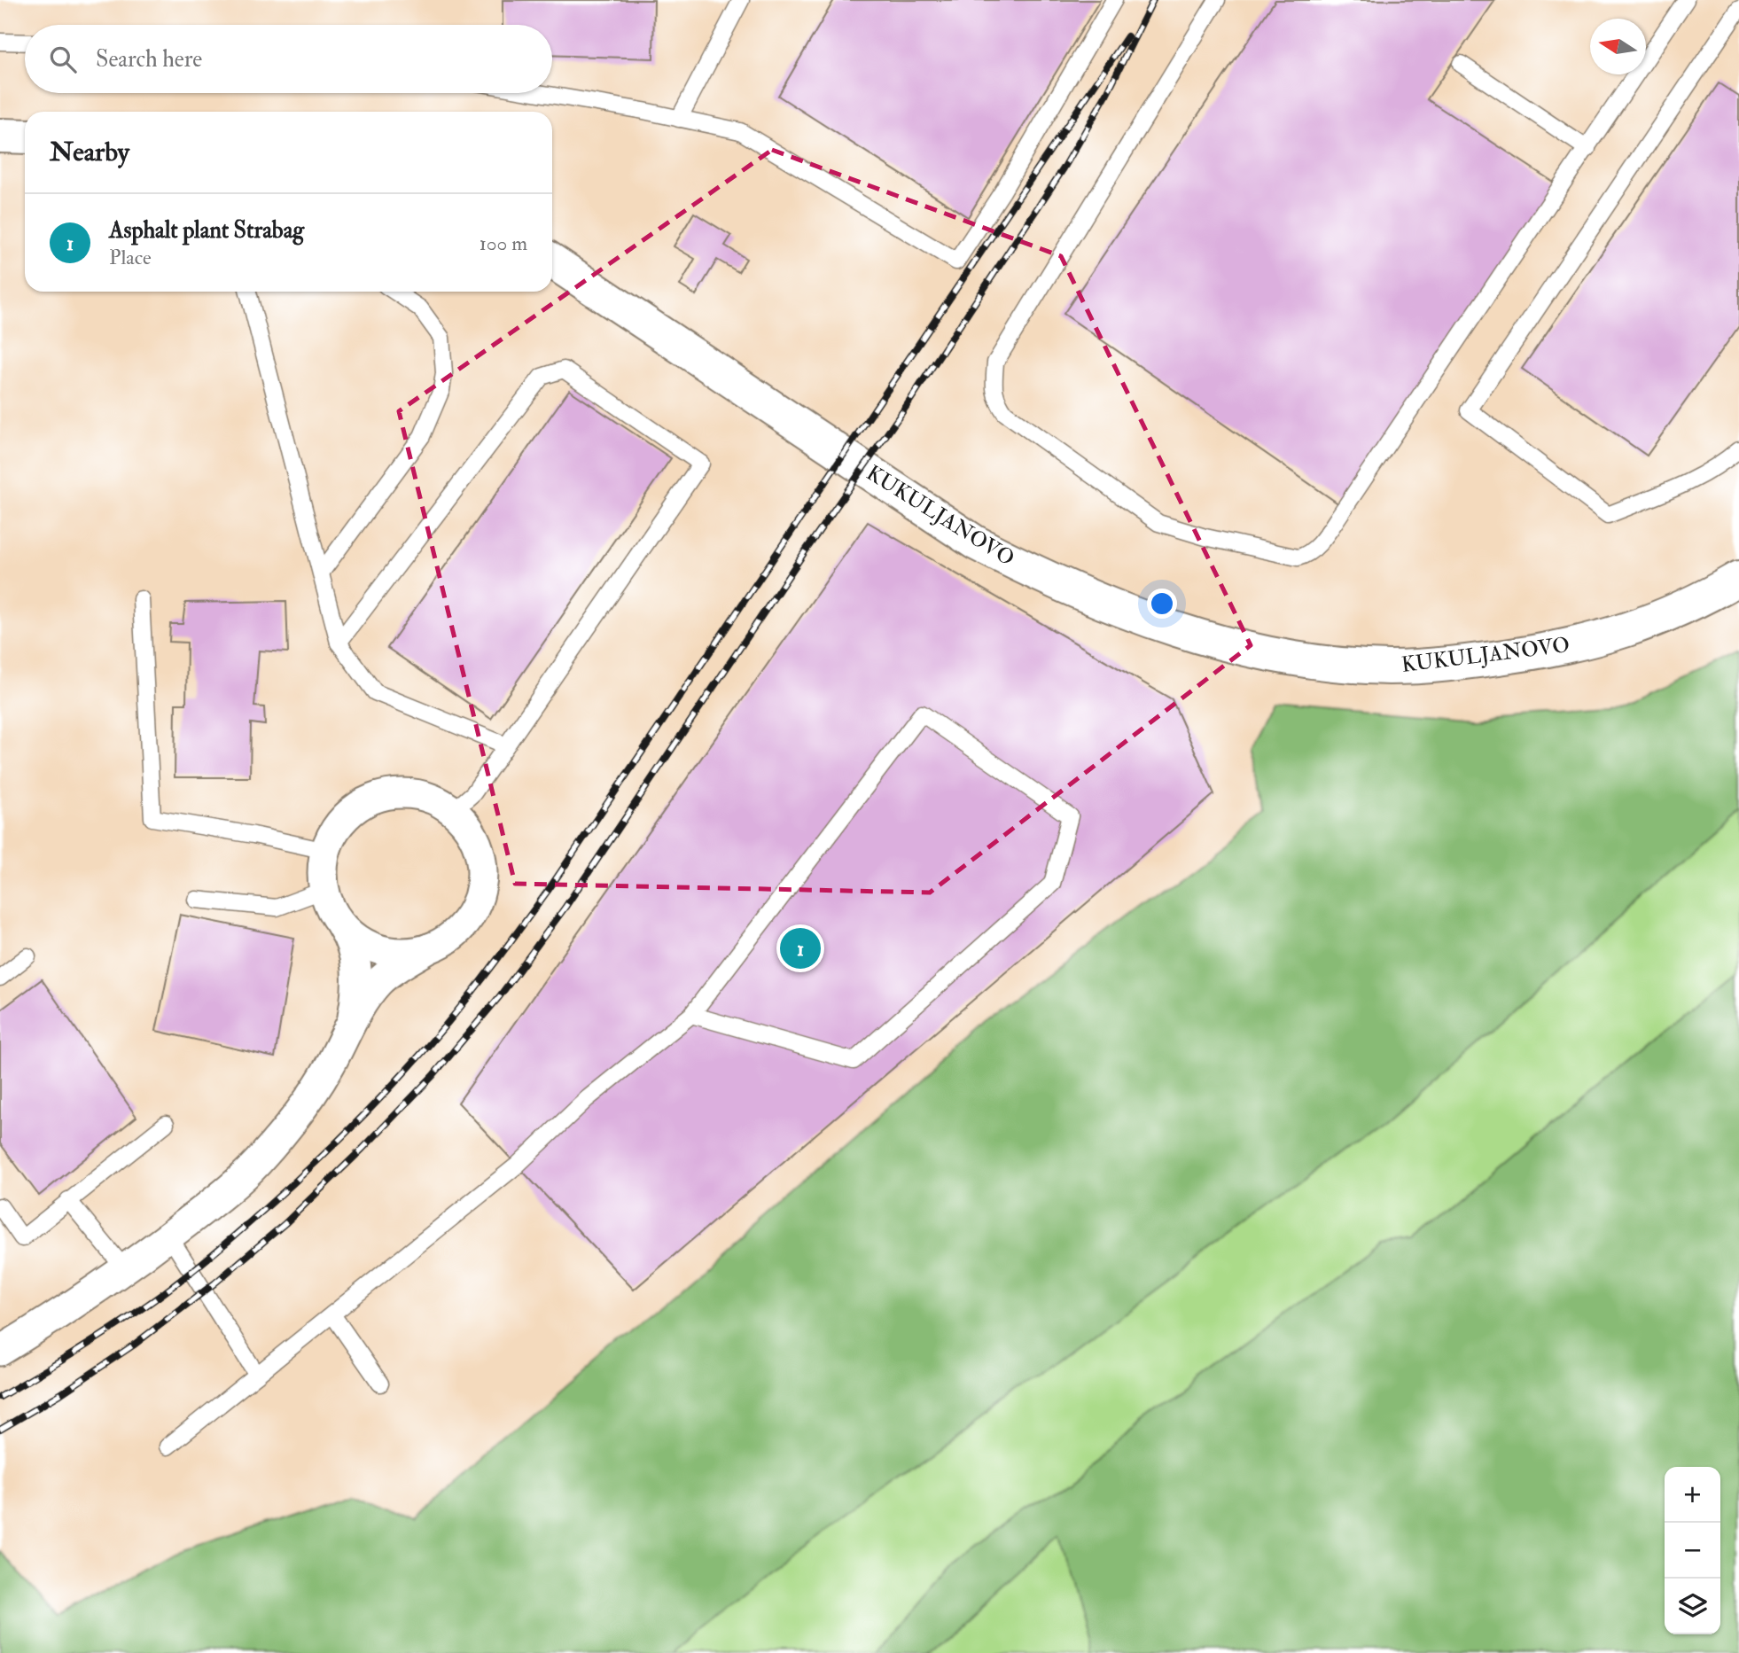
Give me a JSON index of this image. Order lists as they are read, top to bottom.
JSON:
{
  "streets": {
    "main road": ["KUKULJANOVO"]
  },
  "north": "left",
  "page": {
    "search": "Search here",
    "heading": "Nearby",
    "list": [
      {
        "mark": "1",
        "name": "Asphalt plant Strabag",
        "note": "Place",
        "value": "100 m"
      }
    ],
    "pins": "1",
    "map_buttons": ["+", "−"]
  }
}
